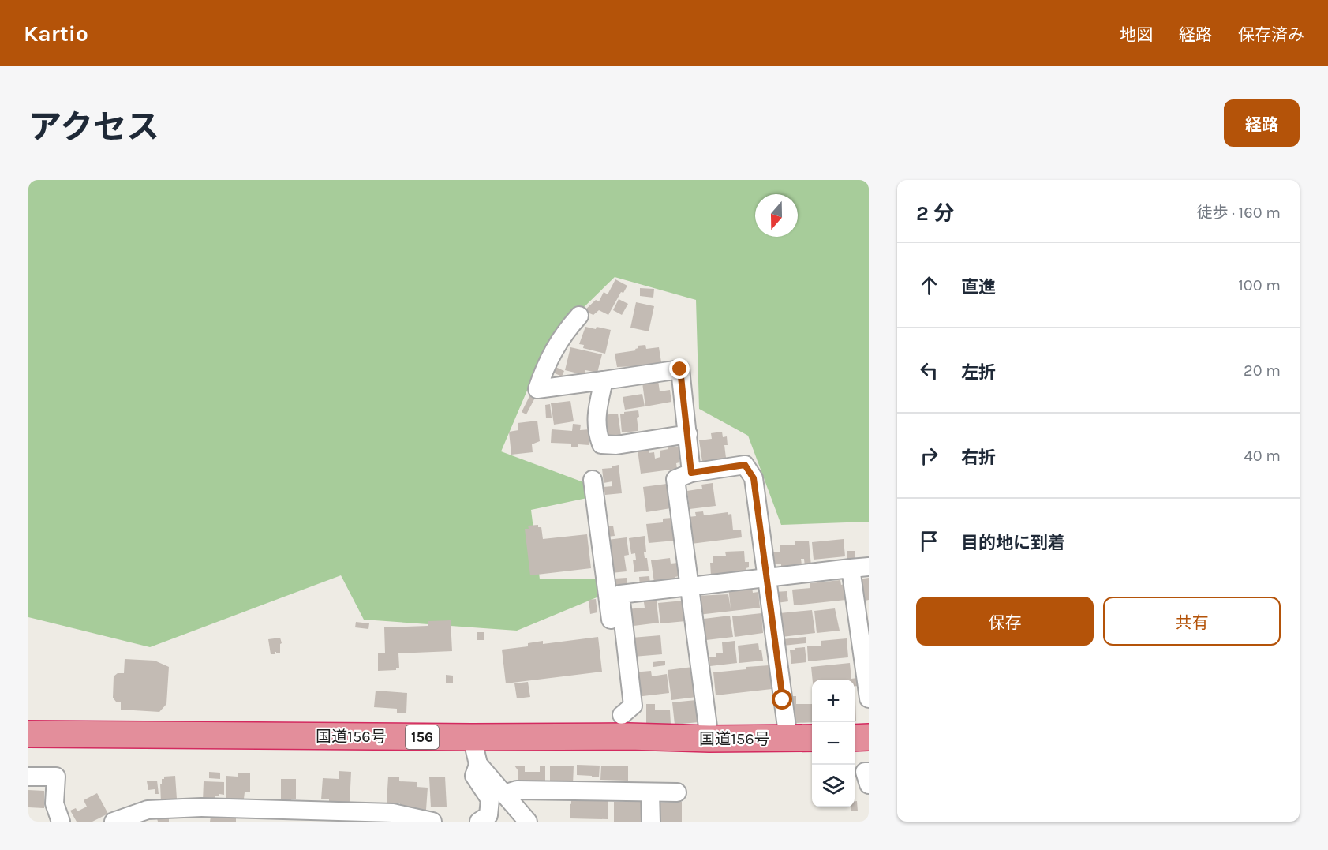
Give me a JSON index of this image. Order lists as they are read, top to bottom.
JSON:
{
  "streets": {
    "highway": ["国道156号", "156"]
  },
  "north": "bottom",
  "page": {
    "header": "Kartio",
    "nav": ["地図", "経路", "保存済み"],
    "title": "アクセス",
    "buttons": [
      "経路",
      ["保存", "共有"]
    ],
    "heading": ["2 分", "徒歩 · 160 m"],
    "list": [
      ["直進", "100 m"],
      ["左折", "20 m"],
      ["右折", "40 m"],
      "目的地に到着"
    ],
    "map_buttons": ["+", "−"]
  }
}
